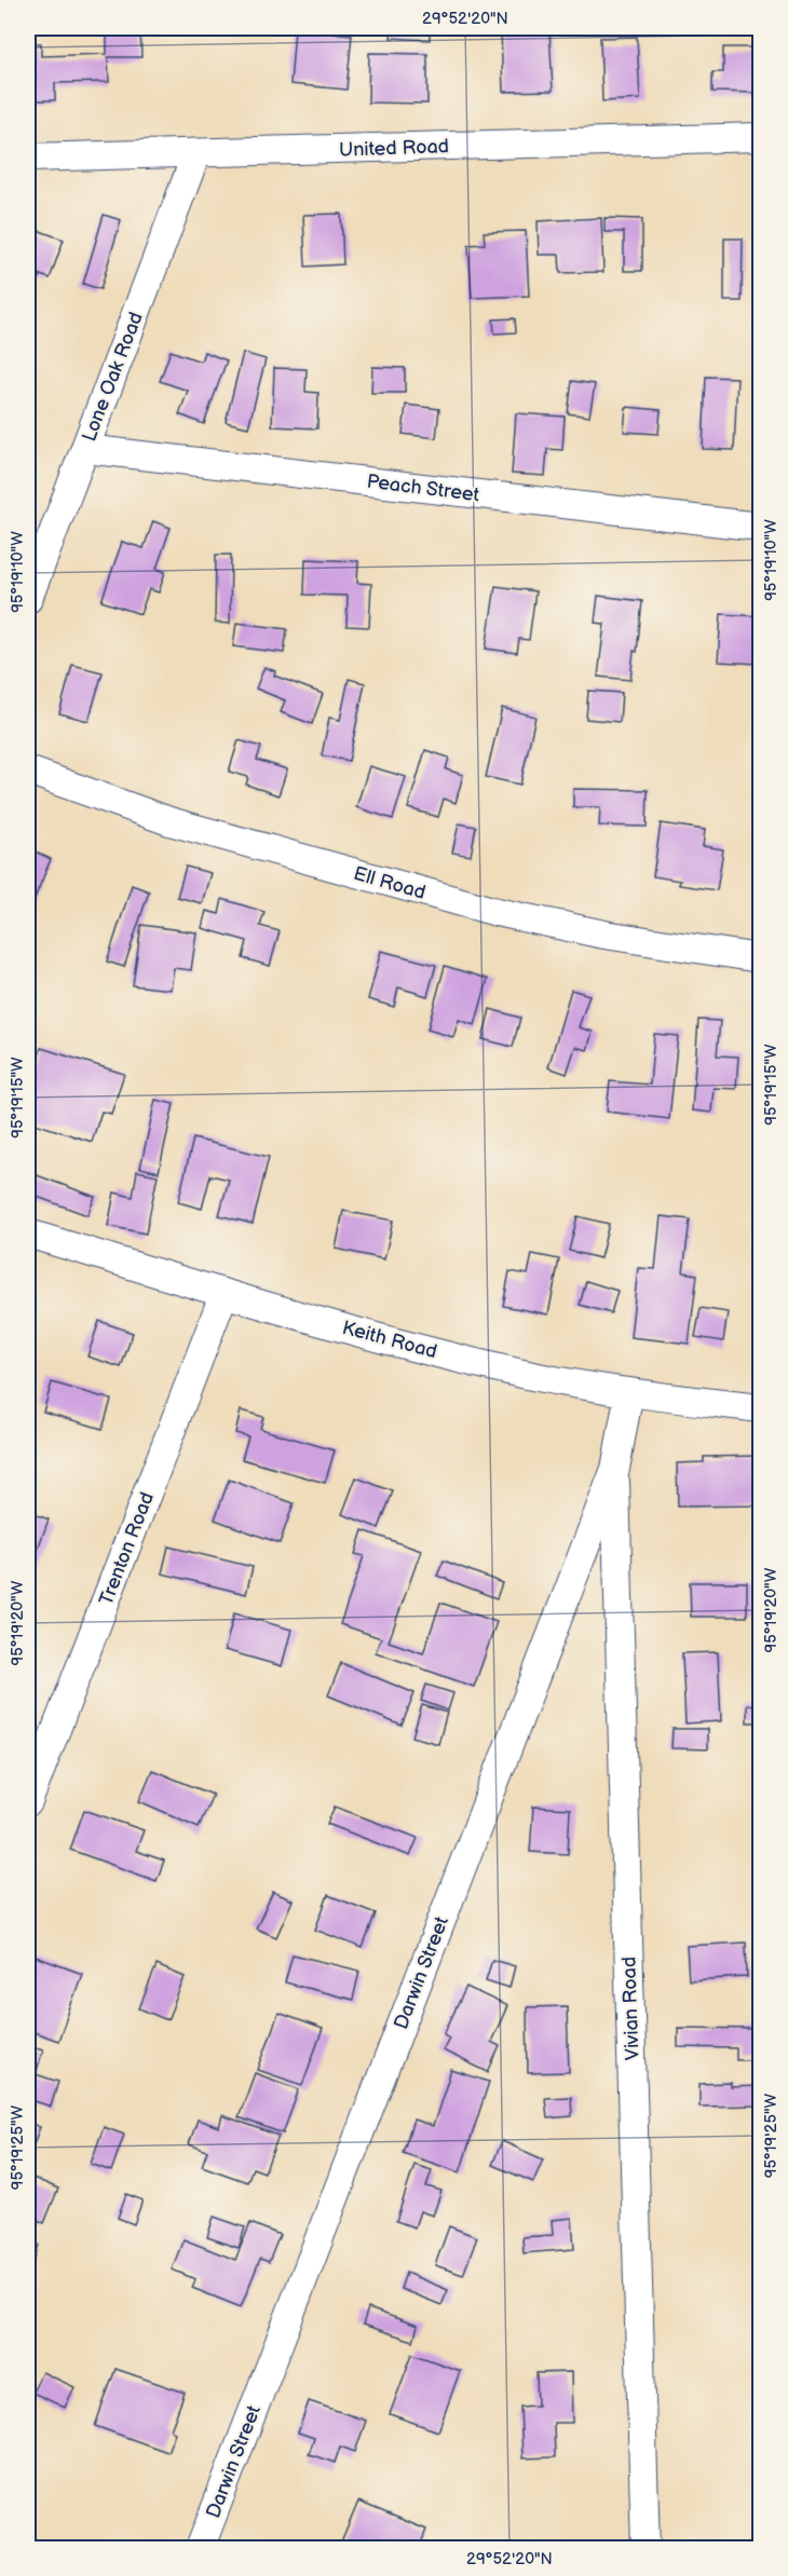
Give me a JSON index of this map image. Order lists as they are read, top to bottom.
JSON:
{
  "streets": {
    "street": [
      "United Road",
      "Lone Oak Road",
      "Peach Street",
      "Ell Road",
      "Keith Road",
      "Trenton Road",
      "Darwin Street",
      "Vivian Road"
    ]
  },
  "crossings": [
    ["United Road", "Lone Oak Road"],
    ["Lone Oak Road", "Peach Street"],
    ["Keith Road", "Trenton Road"],
    ["Keith Road", "Darwin Street"],
    ["Darwin Street", "Vivian Road"]
  ],
  "coordinates": [
    "29°52'20\"N",
    "95°19'10\"W",
    "95°19'15\"W",
    "95°19'20\"W",
    "95°19'25\"W"
  ]
}
